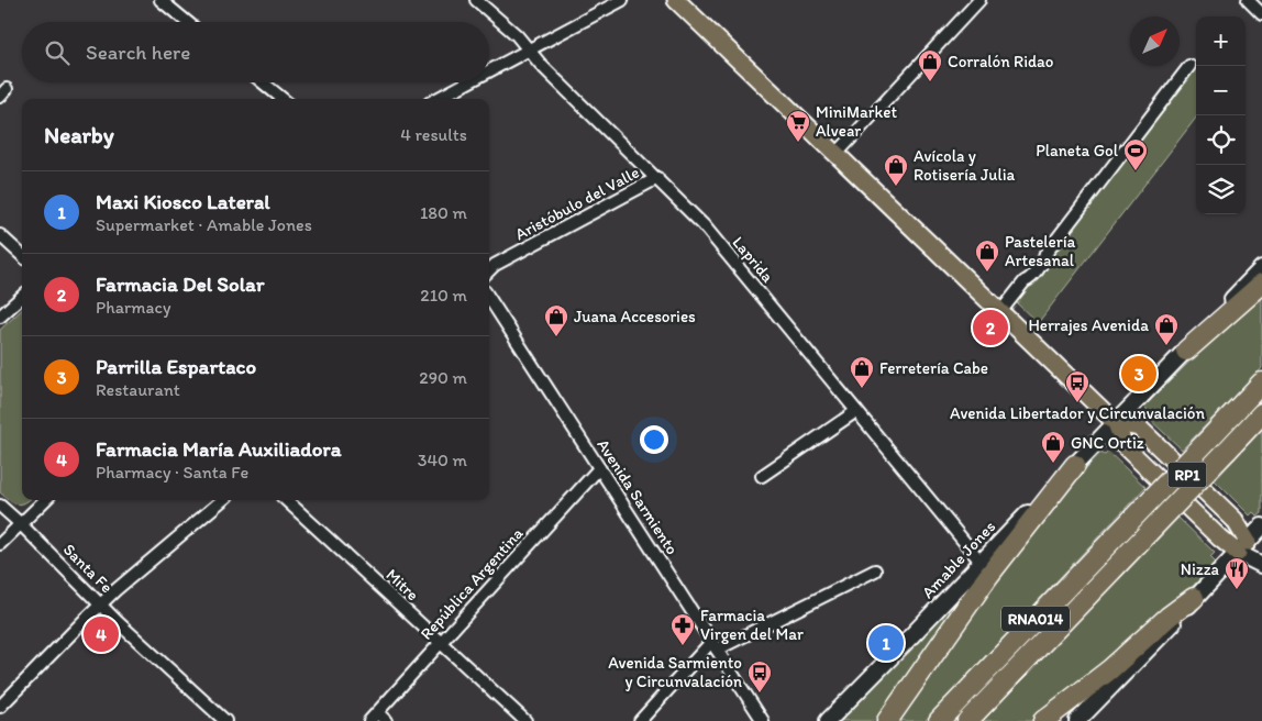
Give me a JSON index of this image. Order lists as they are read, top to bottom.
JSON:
{
  "streets": {
    "highway": ["RNA014"],
    "main road": ["RP1"],
    "street": [
      "Aristóbulo del Valle",
      "Laprida",
      "Avenida Sarmiento",
      "Amable Jones",
      "Santa Fe",
      "República Argentina",
      "Mitre"
    ]
  },
  "crossings": [
    ["Aristóbulo del Valle", "Laprida"],
    ["Laprida", "Amable Jones"],
    ["RP1", "Amable Jones"],
    ["Avenida Sarmiento", "República Argentina"],
    ["República Argentina", "Mitre"]
  ],
  "places": {
    "shop": [
      "Corralón Ridao",
      "Avícola y Rotisería Julia",
      "Pastelería Artesanal",
      "Juana Accesories",
      "Herrajes Avenida",
      "Ferretería Cabe",
      "GNC Ortiz"
    ],
    "supermarket": ["MiniMarket Alvear"],
    "sports": ["Planeta Gol"],
    "bus stop": ["Avenida Libertador y Circunvalación", "Avenida Sarmiento y Circunvalación"],
    "restaurant": ["Nizza"],
    "pharmacy": ["Farmacia Virgen del Mar"]
  },
  "north": "top right",
  "page": {
    "map_buttons": ["+", "−"],
    "search": "Search here",
    "heading": ["Nearby", "4 results"],
    "list": [
      {
        "mark": "1",
        "name": "Maxi Kiosco Lateral",
        "note": "Supermarket · Amable Jones",
        "value": "180 m"
      },
      {
        "mark": "2",
        "name": "Farmacia Del Solar",
        "note": "Pharmacy",
        "value": "210 m"
      },
      {
        "mark": "3",
        "name": "Parrilla Espartaco",
        "note": "Restaurant",
        "value": "290 m"
      },
      {
        "mark": "4",
        "name": "Farmacia María Auxiliadora",
        "note": "Pharmacy · Santa Fe",
        "value": "340 m"
      }
    ],
    "pins": [
      "2",
      "3",
      "4",
      "1"
    ]
  }
}
